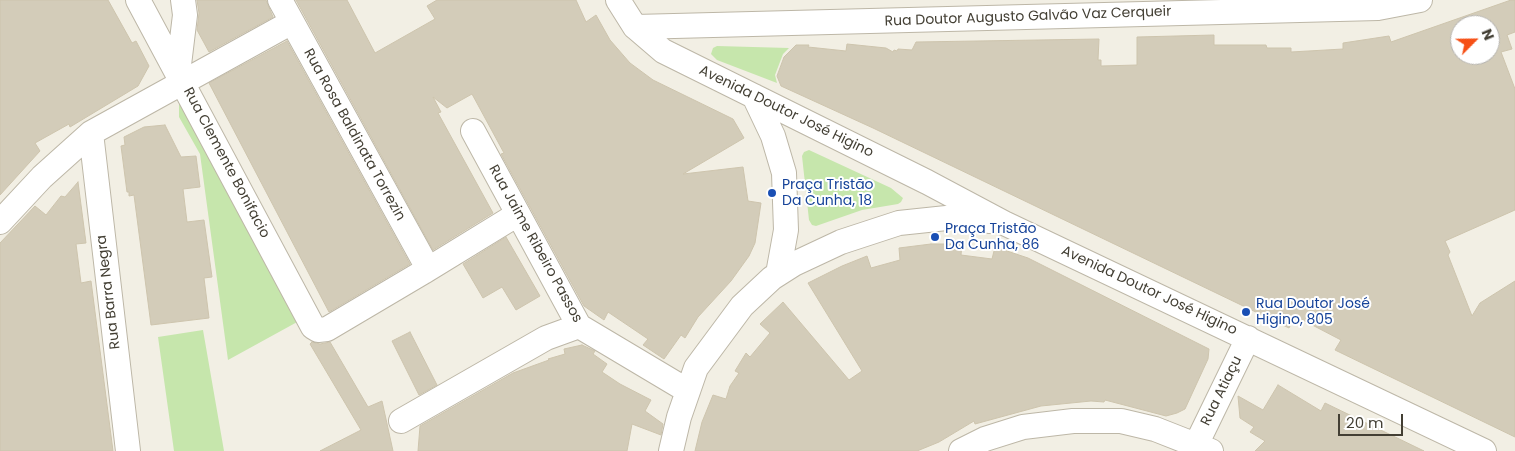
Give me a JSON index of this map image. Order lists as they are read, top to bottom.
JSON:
{
  "streets": {
    "street": [
      "Rua Doutor Augusto Galvão Vaz Cerqueir",
      "Avenida Doutor José Higino",
      "Rua Rosa Baldinata Torrezin",
      "Rua Clemente Bonifacio",
      "Rua Jaime Ribeiro Passos",
      "Rua Barra Negra",
      "Rua Atiaçu"
    ]
  },
  "crossings": [
    ["Rua Doutor Augusto Galvão Vaz Cerqueir", "Avenida Doutor José Higino"],
    ["Avenida Doutor José Higino", "Rua Atiaçu"],
    ["Rua Rosa Baldinata Torrezin", "Rua Clemente Bonifacio"]
  ],
  "places": ["Praça Tristão Da Cunha, 18", "Praça Tristão Da Cunha, 86", "Rua Doutor José Higino, 805"],
  "scale_bar": "20 m",
  "north": "top right"
}
